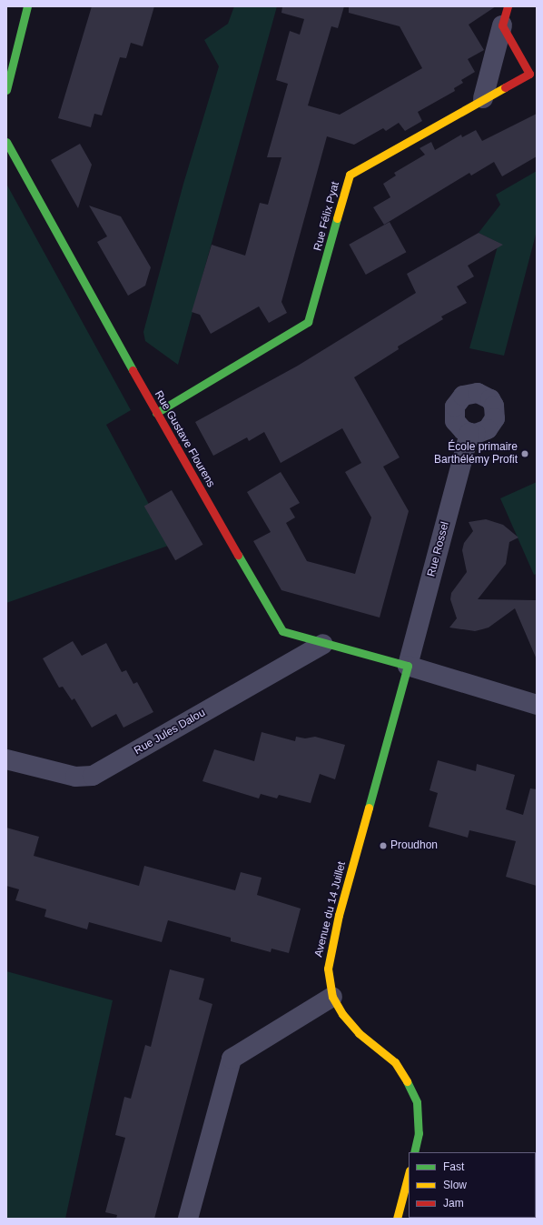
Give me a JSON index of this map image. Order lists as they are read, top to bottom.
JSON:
{
  "streets": {
    "street": [
      "Rue Félix Pyat",
      "Rue Gustave Flourens",
      "Rue Rossel",
      "Rue Jules Dalou",
      "Avenue du 14 Juillet"
    ]
  },
  "crossings": [
    ["Rue Félix Pyat", "Rue Gustave Flourens"],
    ["Rue Gustave Flourens", "Rue Rossel"],
    ["Rue Gustave Flourens", "Rue Jules Dalou"],
    ["Rue Gustave Flourens", "Avenue du 14 Juillet"],
    ["Rue Rossel", "Avenue du 14 Juillet"]
  ],
  "places": ["École primaire Barthélémy Profit", "Proudhon"],
  "legend": ["Fast", "Slow", "Jam"]
}
